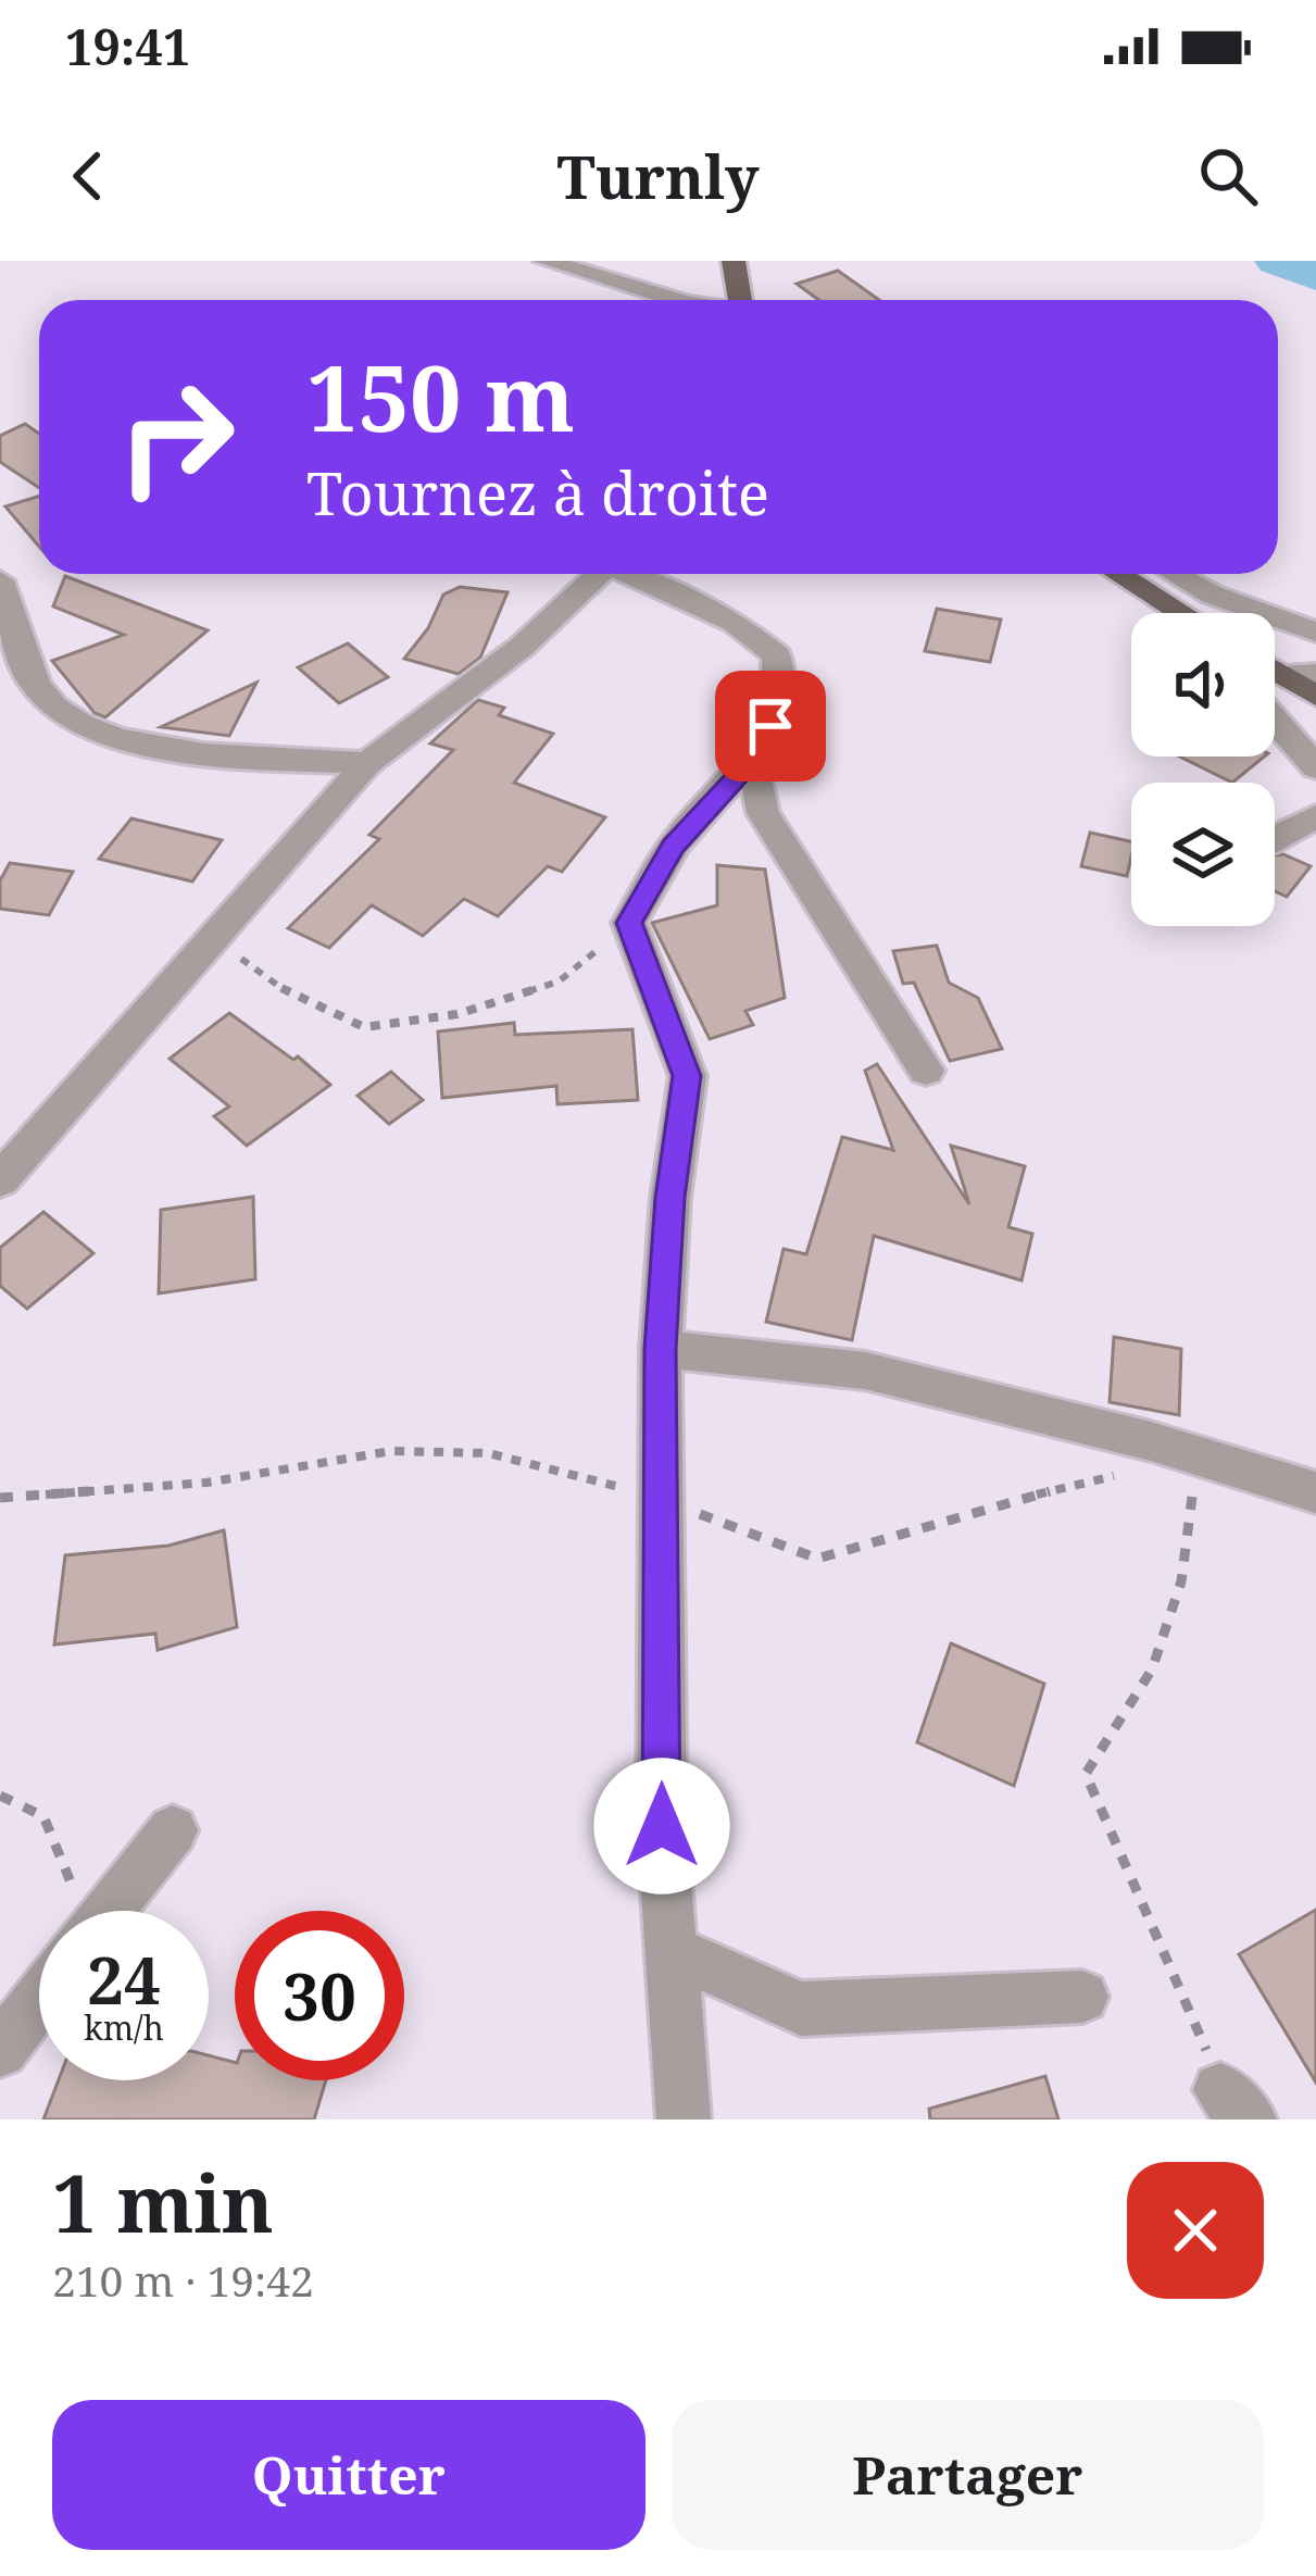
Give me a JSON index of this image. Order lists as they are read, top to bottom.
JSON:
{
  "page": {
    "status": "19:41",
    "header": "Turnly",
    "turn": ["150 m", "Tournez à droite"],
    "speed": "24 km/h",
    "limit": "30",
    "heading": ["1 min", "210 m · 19:42"],
    "buttons": ["Quitter", "Partager"]
  }
}
